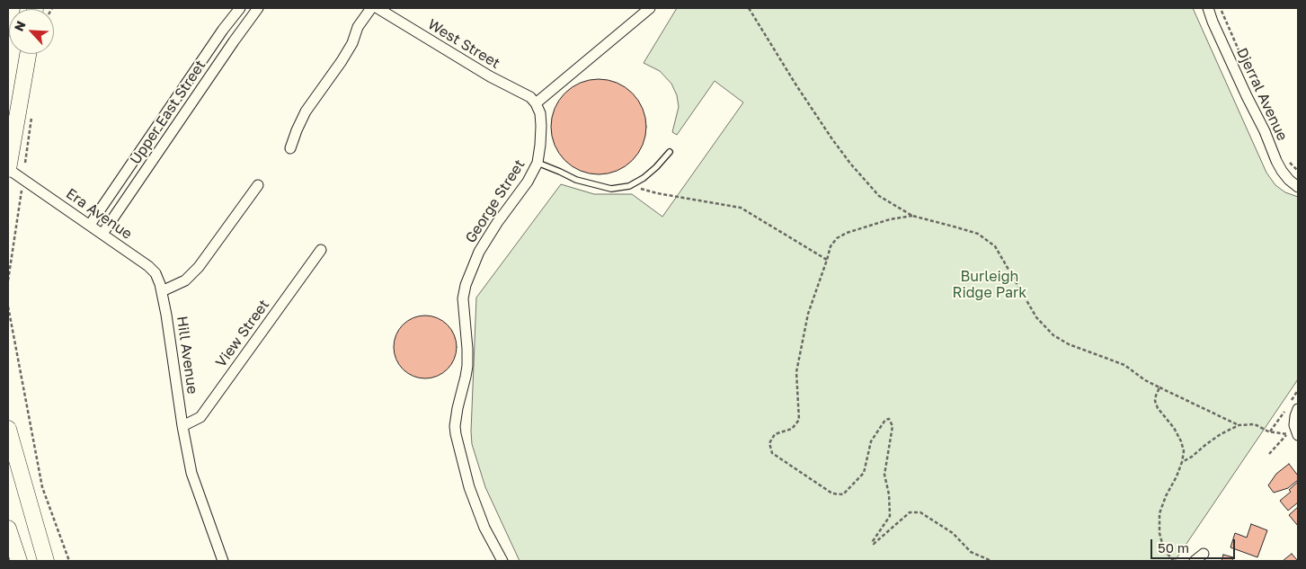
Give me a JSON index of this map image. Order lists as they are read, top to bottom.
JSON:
{
  "streets": {
    "street": [
      "West Street",
      "Djerral Avenue",
      "Upper East Street",
      "George Street",
      "Era Avenue",
      "View Street",
      "Hill Avenue"
    ]
  },
  "crossings": [
    ["West Street", "George Street"],
    ["Upper East Street", "Era Avenue"],
    ["Era Avenue", "Hill Avenue"],
    ["View Street", "Hill Avenue"]
  ],
  "parks": ["Burleigh Ridge Park"],
  "scale_bar": "50 m",
  "north": "top left"
}
